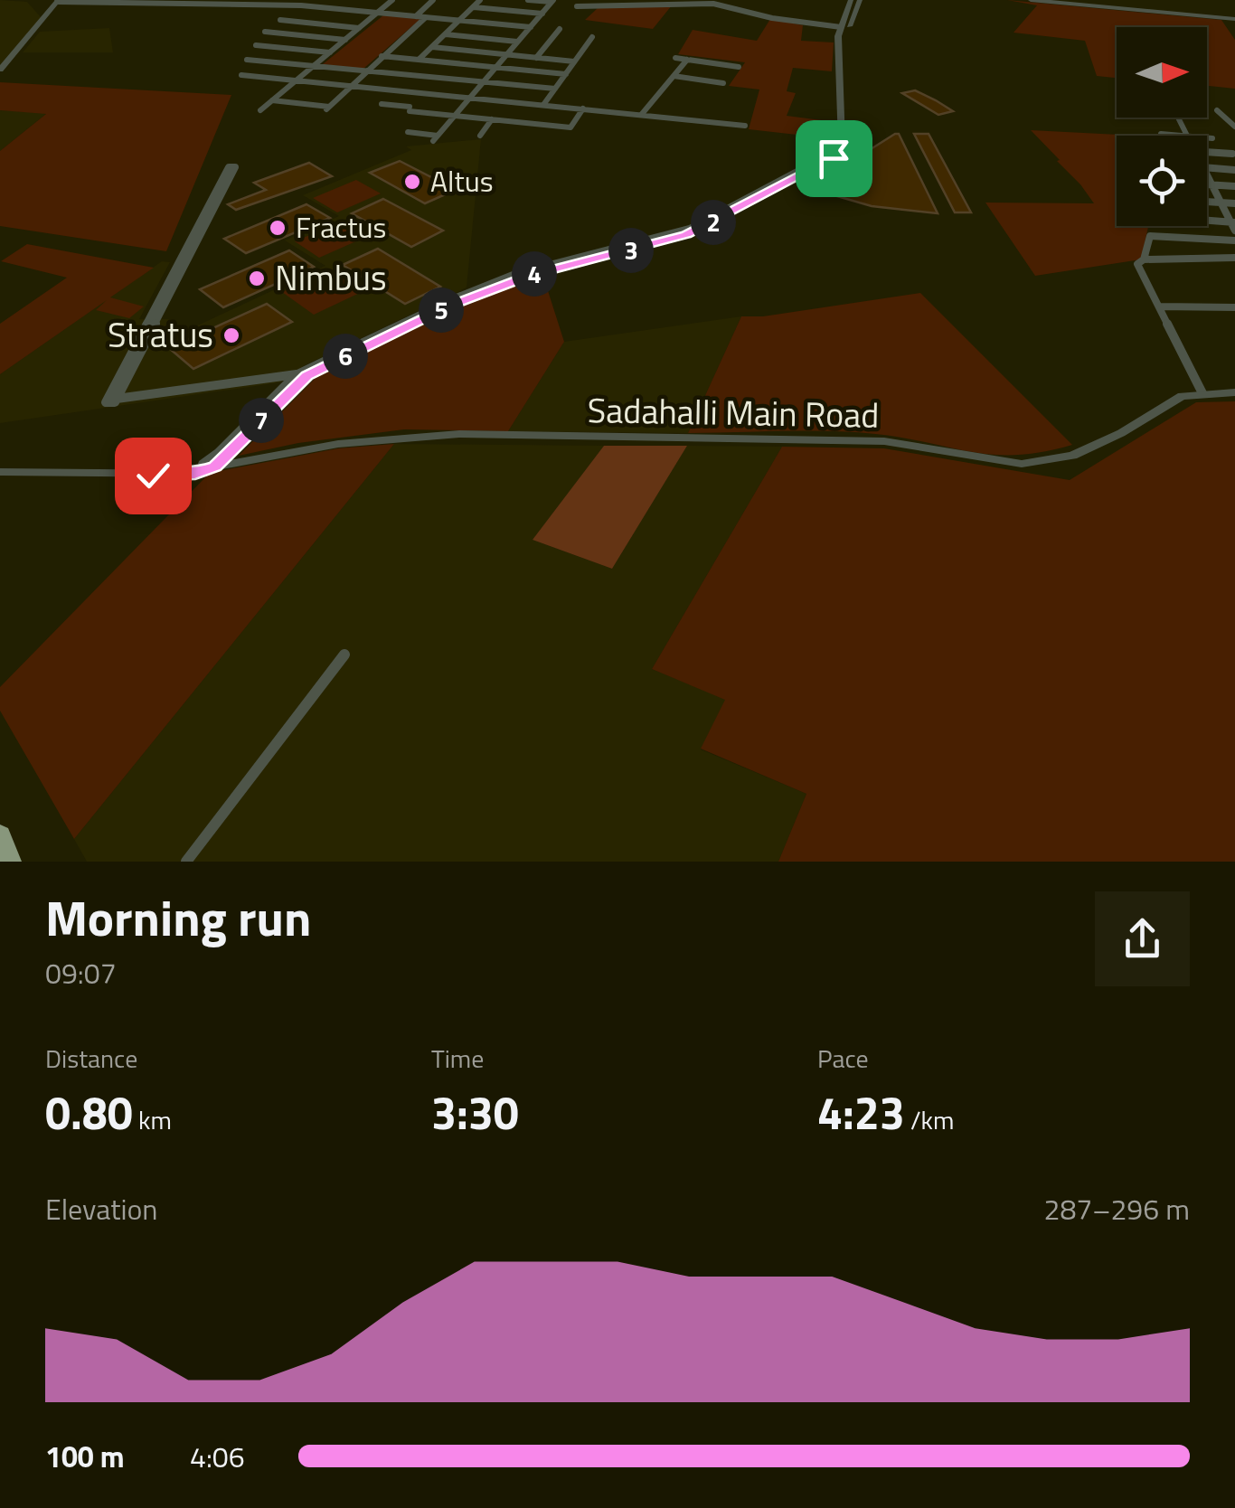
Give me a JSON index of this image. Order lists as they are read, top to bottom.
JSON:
{
  "streets": {
    "street": ["Sadahalli Main Road"]
  },
  "places": [
    "Altus",
    "Fractus",
    "Nimbus",
    "Stratus"
  ],
  "north": "right",
  "page": {
    "pins": [
      "2",
      "3",
      "4",
      "5",
      "6",
      "7"
    ],
    "heading": ["Morning run", "09:07"],
    "stats": [
      ["Distance", "0.80 km"],
      ["Time", "3:30"],
      ["Pace", "4:23 /km"]
    ],
    "chart": ["Elevation", "287–296 m"],
    "list": [
      {
        "name": "100 m",
        "note": "4:06"
      }
    ]
  }
}
